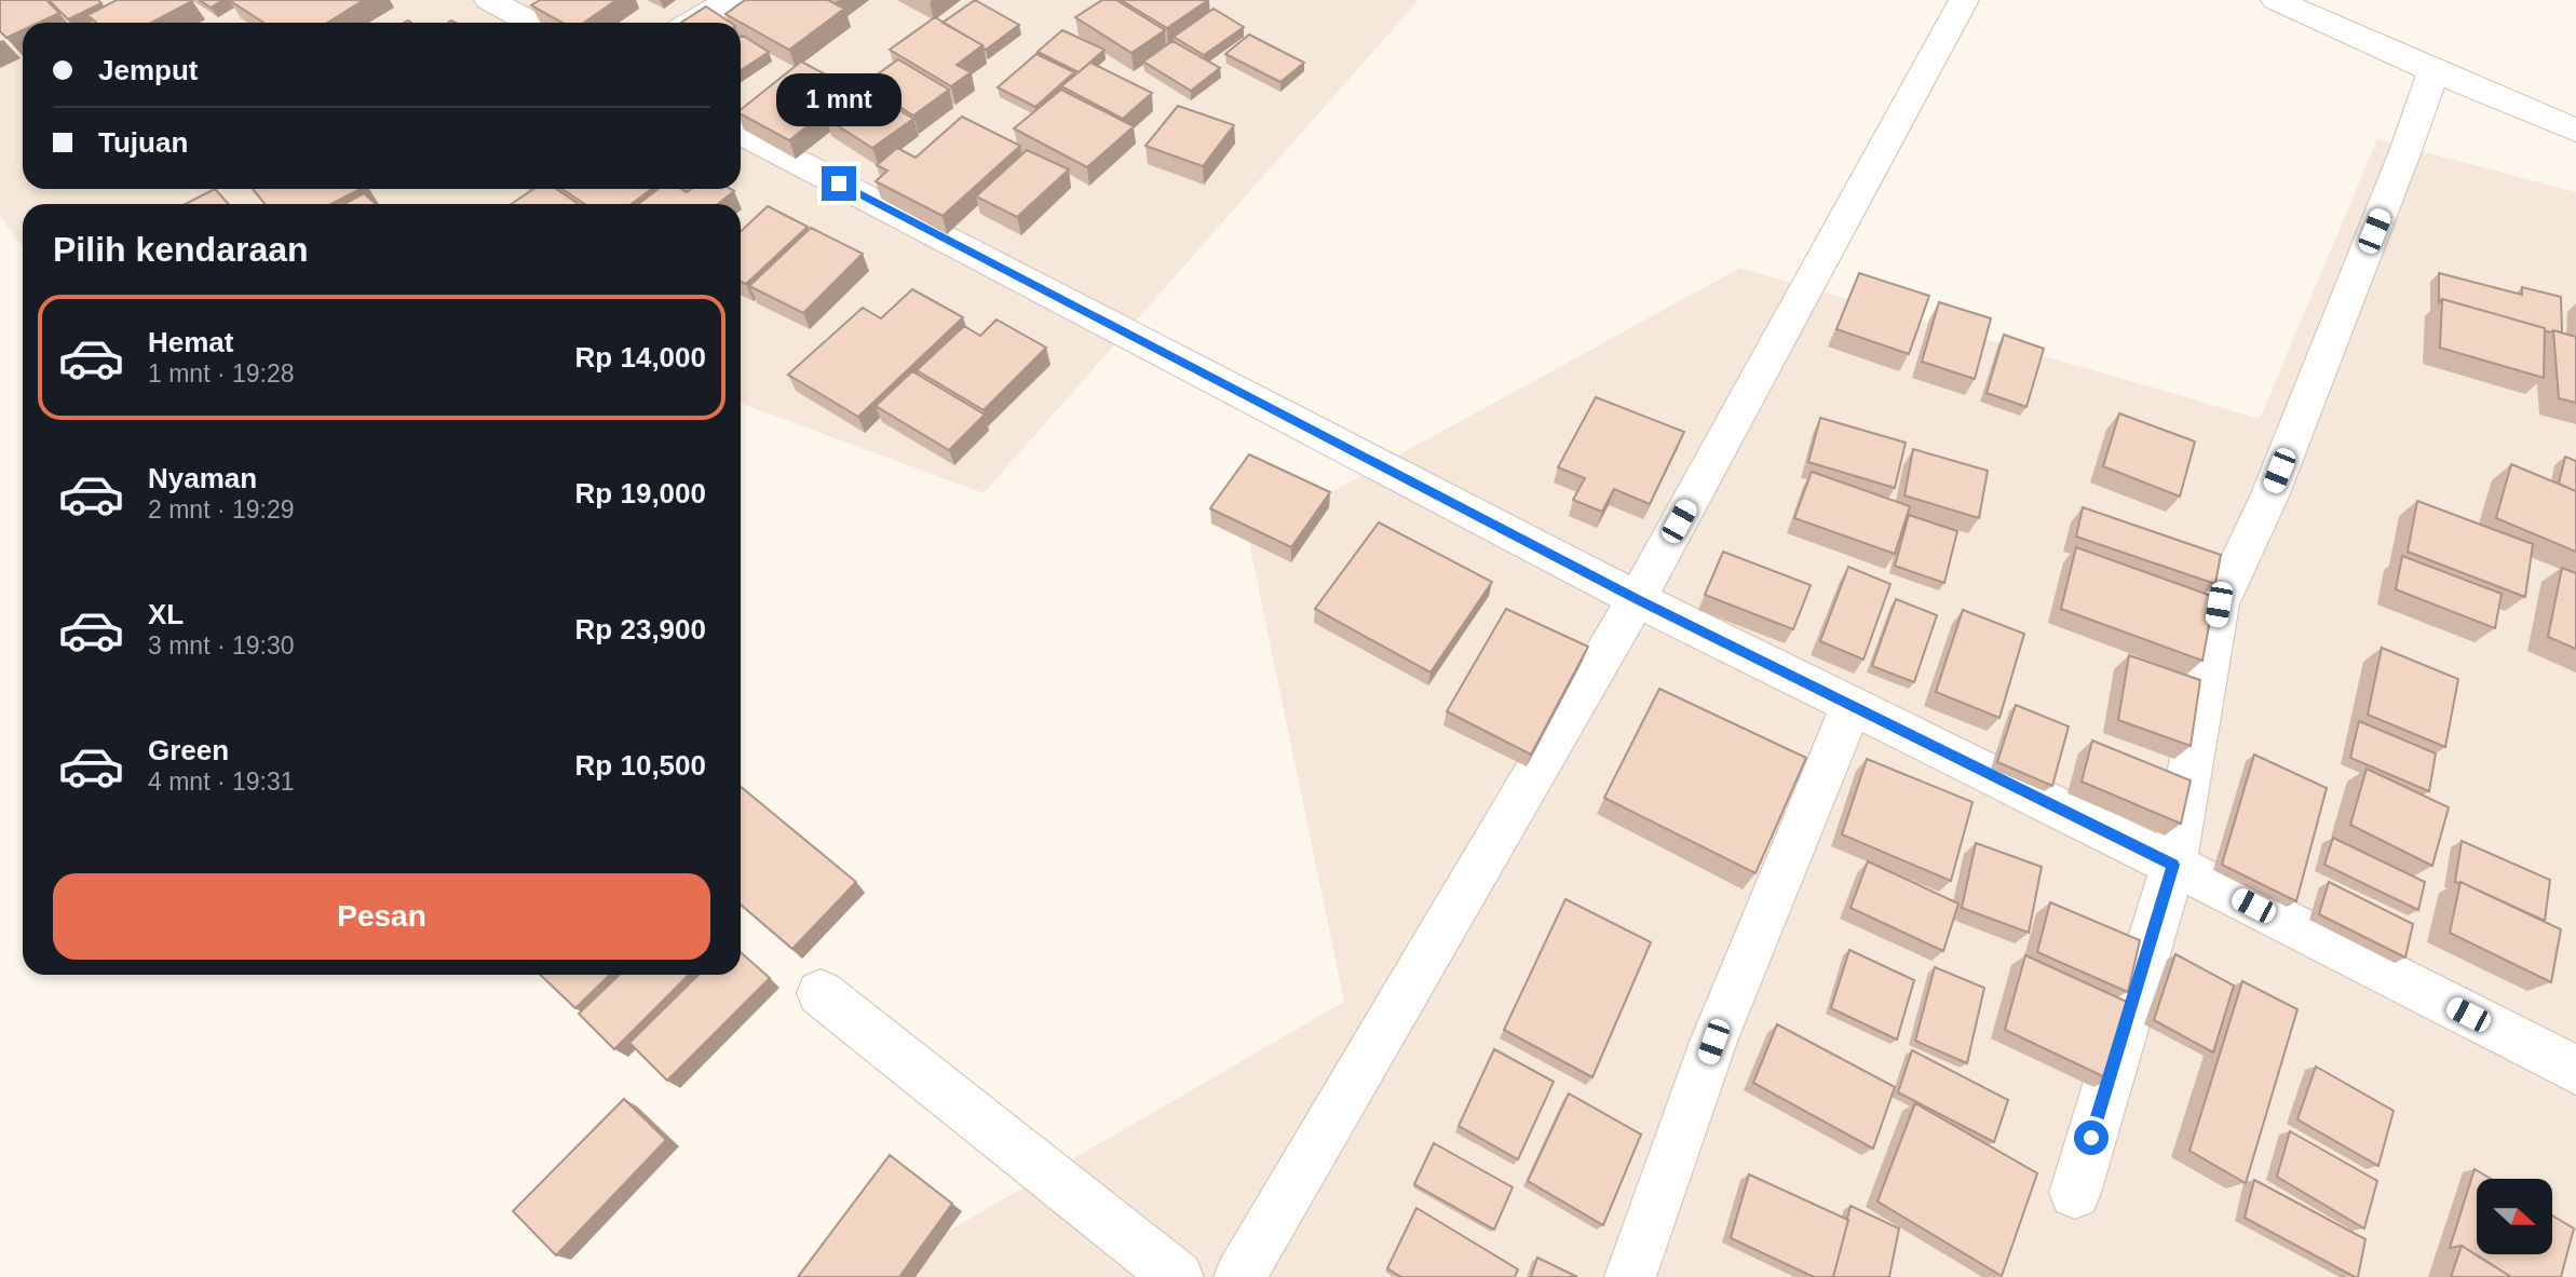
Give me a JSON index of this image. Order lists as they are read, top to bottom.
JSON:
{
  "north": "right",
  "page": {
    "banner": ["Jemput", "Tujuan"],
    "bubble": "1 mnt",
    "heading": "Pilih kendaraan",
    "list": [
      {
        "name": "Hemat",
        "note": "1 mnt · 19:28",
        "value": "Rp 14,000"
      },
      {
        "name": "Nyaman",
        "note": "2 mnt · 19:29",
        "value": "Rp 19,000"
      },
      {
        "name": "XL",
        "note": "3 mnt · 19:30",
        "value": "Rp 23,900"
      },
      {
        "name": "Green",
        "note": "4 mnt · 19:31",
        "value": "Rp 10,500"
      }
    ],
    "buttons": "Pesan"
  }
}
